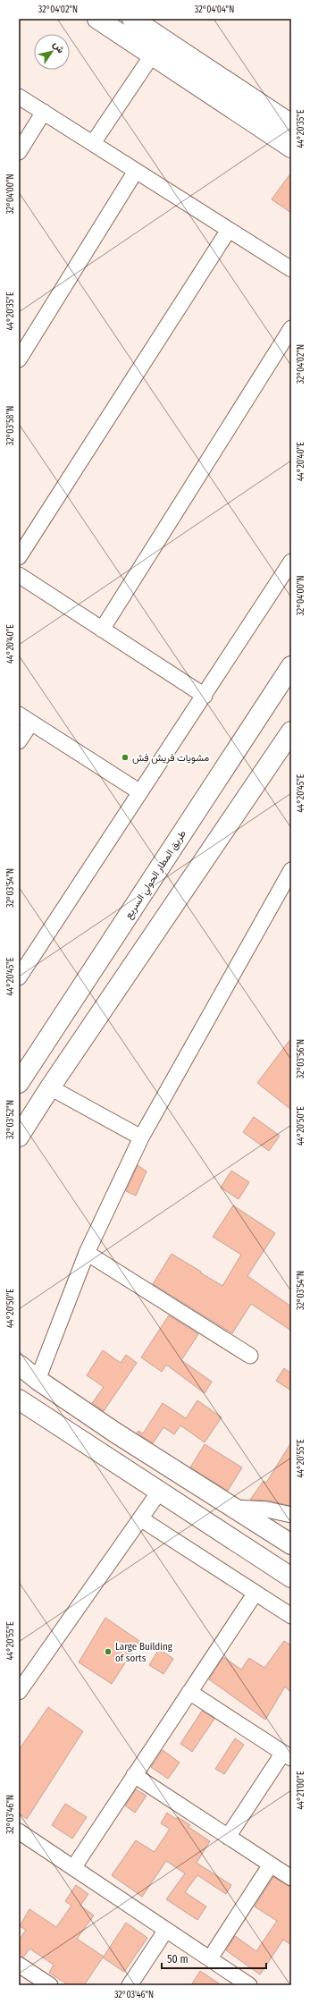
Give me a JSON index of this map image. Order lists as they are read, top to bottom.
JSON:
{
  "streets": {
    "main road": ["طريق المطار الحولي السريع"]
  },
  "places": ["مشويات فريش فِش", "Large Building of sorts"],
  "scale_bar": "50 m",
  "north": "top right",
  "coordinates": [
    "32°04'02\"N",
    "32°04'04\"N",
    "44°20'35\"E",
    "32°04'00\"N",
    "32°03'58\"N",
    "44°20'40\"E",
    "44°20'45\"E",
    "32°03'54\"N",
    "32°03'56\"N",
    "32°03'52\"N",
    "44°20'50\"E",
    "44°20'55\"E",
    "44°21'00\"E",
    "32°03'46\"N"
  ]
}
